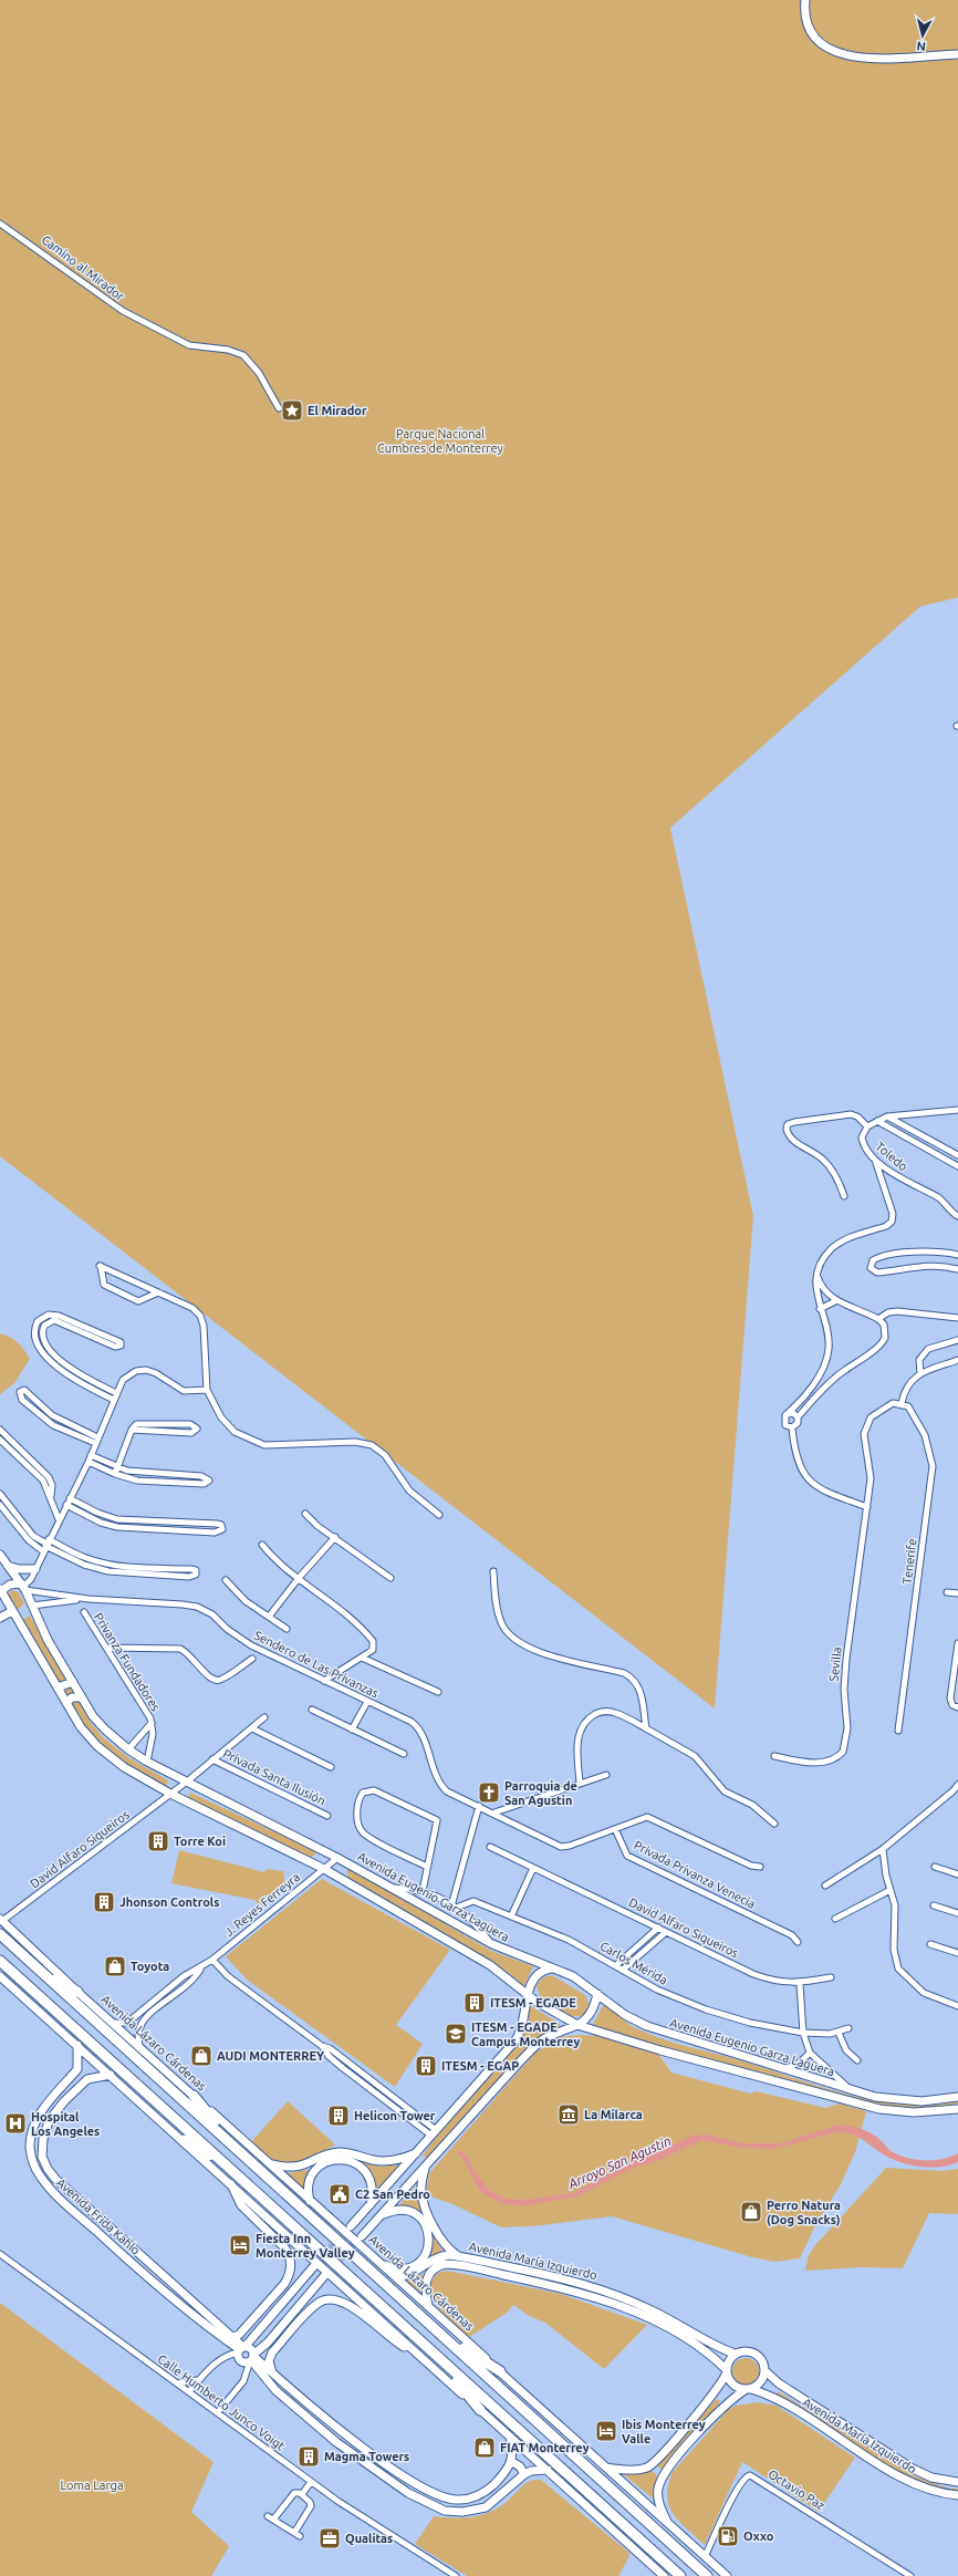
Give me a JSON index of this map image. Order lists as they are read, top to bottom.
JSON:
{
  "streets": {
    "highway": ["Avenida Lázaro Cárdenas"],
    "street": [
      "Camino al Mirador",
      "Toledo",
      "Tenerife",
      "Privanza Fundadores",
      "Sendero de Las Privanzas",
      "Sevilla",
      "Privada Santa Ilusión",
      "David Alfaro Siqueiros",
      "Privada Privanza Venecia",
      "Avenida Eugenio Garza Lagüera",
      "J. Reyes Ferreyra",
      "Carlos Mérida",
      "Avenida Frida Kahlo",
      "Avenida María Izquierdo",
      "Calle Humberto Junco Voigt",
      "Octavio Paz"
    ]
  },
  "crossings": [
    ["Privanza Fundadores", "Avenida Eugenio Garza Lagüera"],
    ["Sendero de Las Privanzas", "Privada Privanza Venecia"],
    ["Sendero de Las Privanzas", "Avenida Eugenio Garza Lagüera"],
    ["Privada Santa Ilusión", "David Alfaro Siqueiros"],
    ["David Alfaro Siqueiros", "Avenida Eugenio Garza Lagüera"],
    ["David Alfaro Siqueiros", "Avenida Lázaro Cárdenas"],
    ["Avenida Eugenio Garza Lagüera", "J. Reyes Ferreyra"],
    ["J. Reyes Ferreyra", "Avenida Lázaro Cárdenas"],
    ["Avenida Lázaro Cárdenas", "Avenida María Izquierdo"],
    ["Avenida Lázaro Cárdenas", "Octavio Paz"]
  ],
  "water": ["Arroyo San Agustin"],
  "parks": ["Parque Nacional Cumbres de Monterrey", "Loma Larga"],
  "places": {
    "place": ["El Mirador"],
    "church": ["Parroquia de San Agustin"],
    "building": [
      "Torre Koi",
      "Jhonson Controls",
      "ITESM - EGADE",
      "ITESM - EGAP",
      "Helicon Tower",
      "Magma Towers"
    ],
    "shop": [
      "Toyota",
      "AUDI MONTERREY",
      "Perro Natura (Dog Snacks)",
      "FIAT Monterrey"
    ],
    "school or university": ["ITESM - EGADE Campus Monterrey"],
    "museum": ["La Milarca"],
    "hospital": ["Hospital Los Angeles"],
    "public building": ["C2 San Pedro"],
    "hotel": ["Fiesta Inn Monterrey Valley", "Ibis Monterrey Valle"],
    "fuel station": ["Oxxo"],
    "office": ["Qualitas"]
  },
  "north": "bottom"
}
